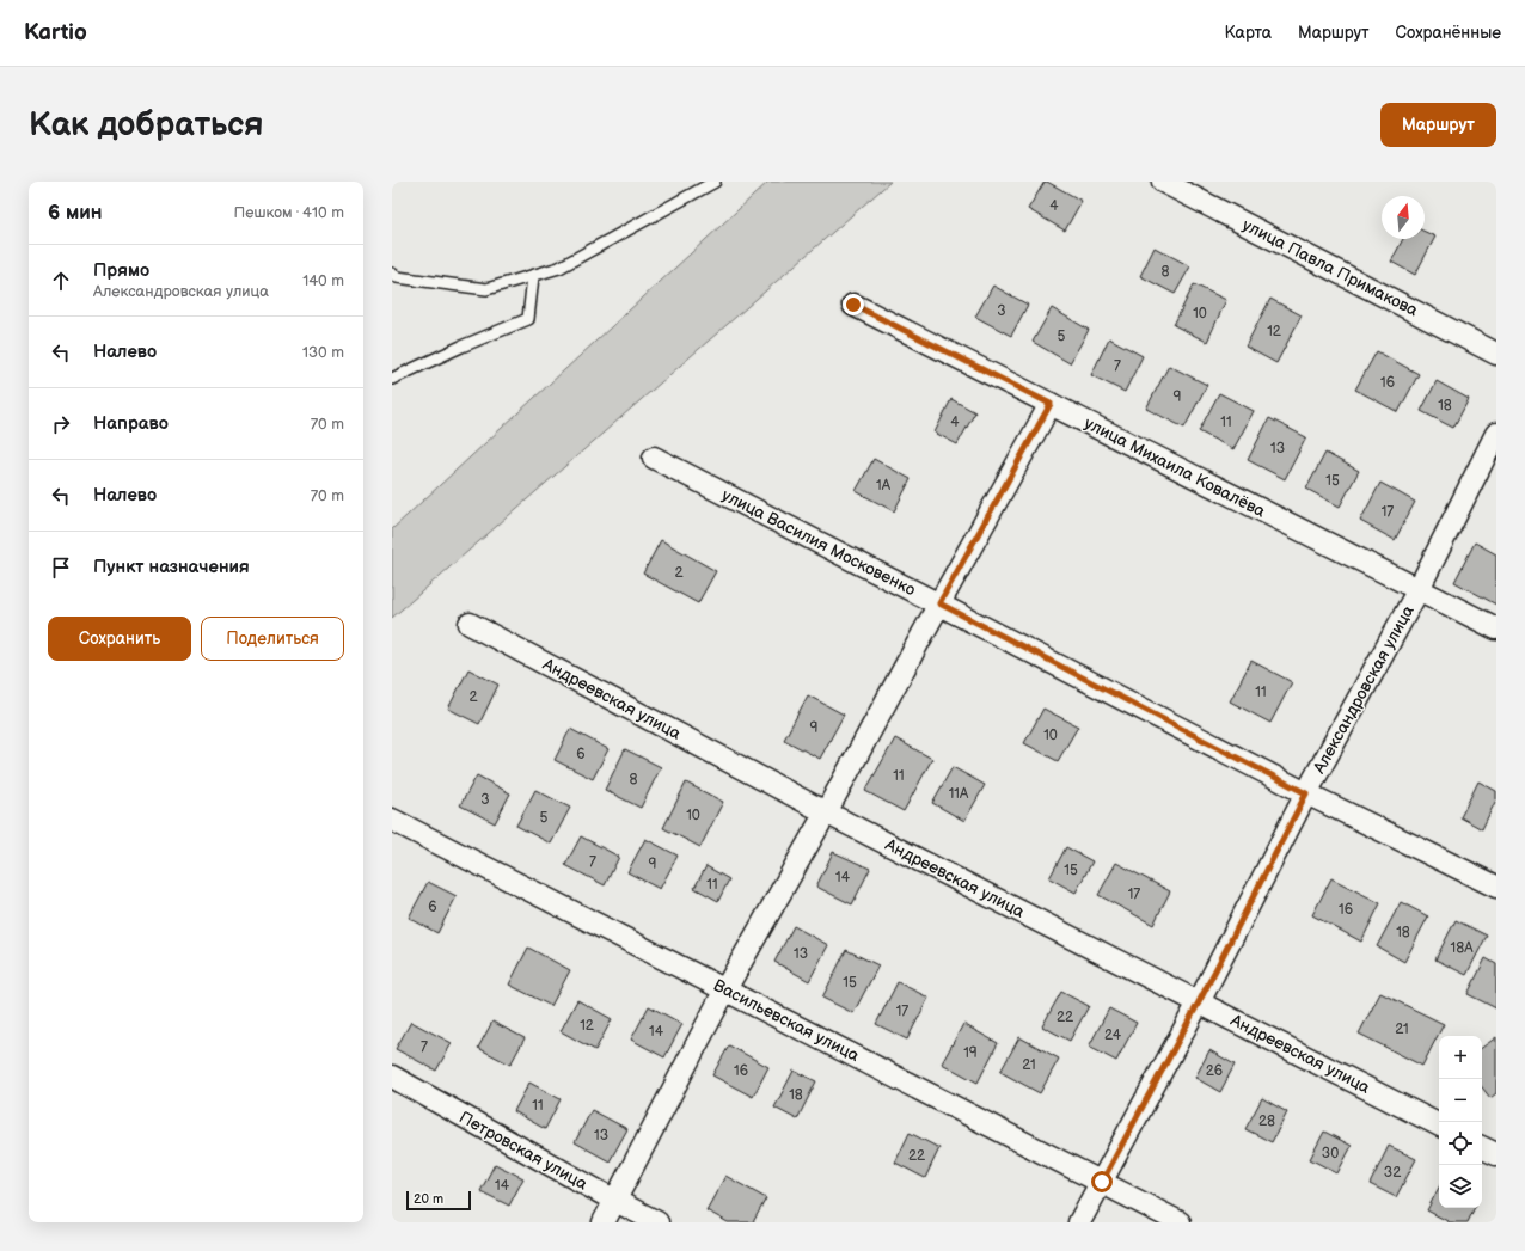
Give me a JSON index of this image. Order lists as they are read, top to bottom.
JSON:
{
  "streets": {
    "street": [
      "улица Павла Примакова",
      "улица Михаила Ковалёва",
      "улица Василия Московенко",
      "Александровская улица",
      "Андреевская улица",
      "Васильевская улица",
      "Петровская улица"
    ]
  },
  "crossings": [
    ["улица Михаила Ковалёва", "Александровская улица"],
    ["улица Василия Московенко", "Александровская улица"],
    ["Александровская улица", "Андреевская улица"],
    ["Александровская улица", "Васильевская улица"]
  ],
  "house_numbers": [
    "4",
    "8",
    "3",
    "10",
    "12",
    "5",
    "7",
    "16",
    "9",
    "18",
    "4",
    "11",
    "13",
    "15",
    "1А",
    "17",
    "2",
    "11",
    "2",
    "9",
    "10",
    "6",
    "11",
    "8",
    "11А",
    "3",
    "10",
    "5",
    "7",
    "9",
    "15",
    "14",
    "11",
    "17",
    "6",
    "16",
    "18",
    "18А",
    "13",
    "15",
    "17",
    "22",
    "12",
    "21",
    "14",
    "24",
    "7",
    "19",
    "21",
    "16",
    "26",
    "18",
    "11",
    "28",
    "13",
    "30",
    "22",
    "32",
    "14"
  ],
  "scale_bar": "20 m",
  "north": "top",
  "page": {
    "header": "Kartio",
    "nav": ["Карта", "Маршрут", "Сохранённые"],
    "buttons": [
      "Маршрут",
      ["Сохранить", "Поделиться"]
    ],
    "title": "Как добраться",
    "heading": ["6 мин", "Пешком · 410 m"],
    "list": [
      ["Прямо", "Александровская улица", "140 m"],
      ["Налево", "130 m"],
      ["Направо", "70 m"],
      ["Налево", "70 m"],
      "Пункт назначения"
    ],
    "map_buttons": ["+", "−"],
    "scale": "20 m"
  }
}
